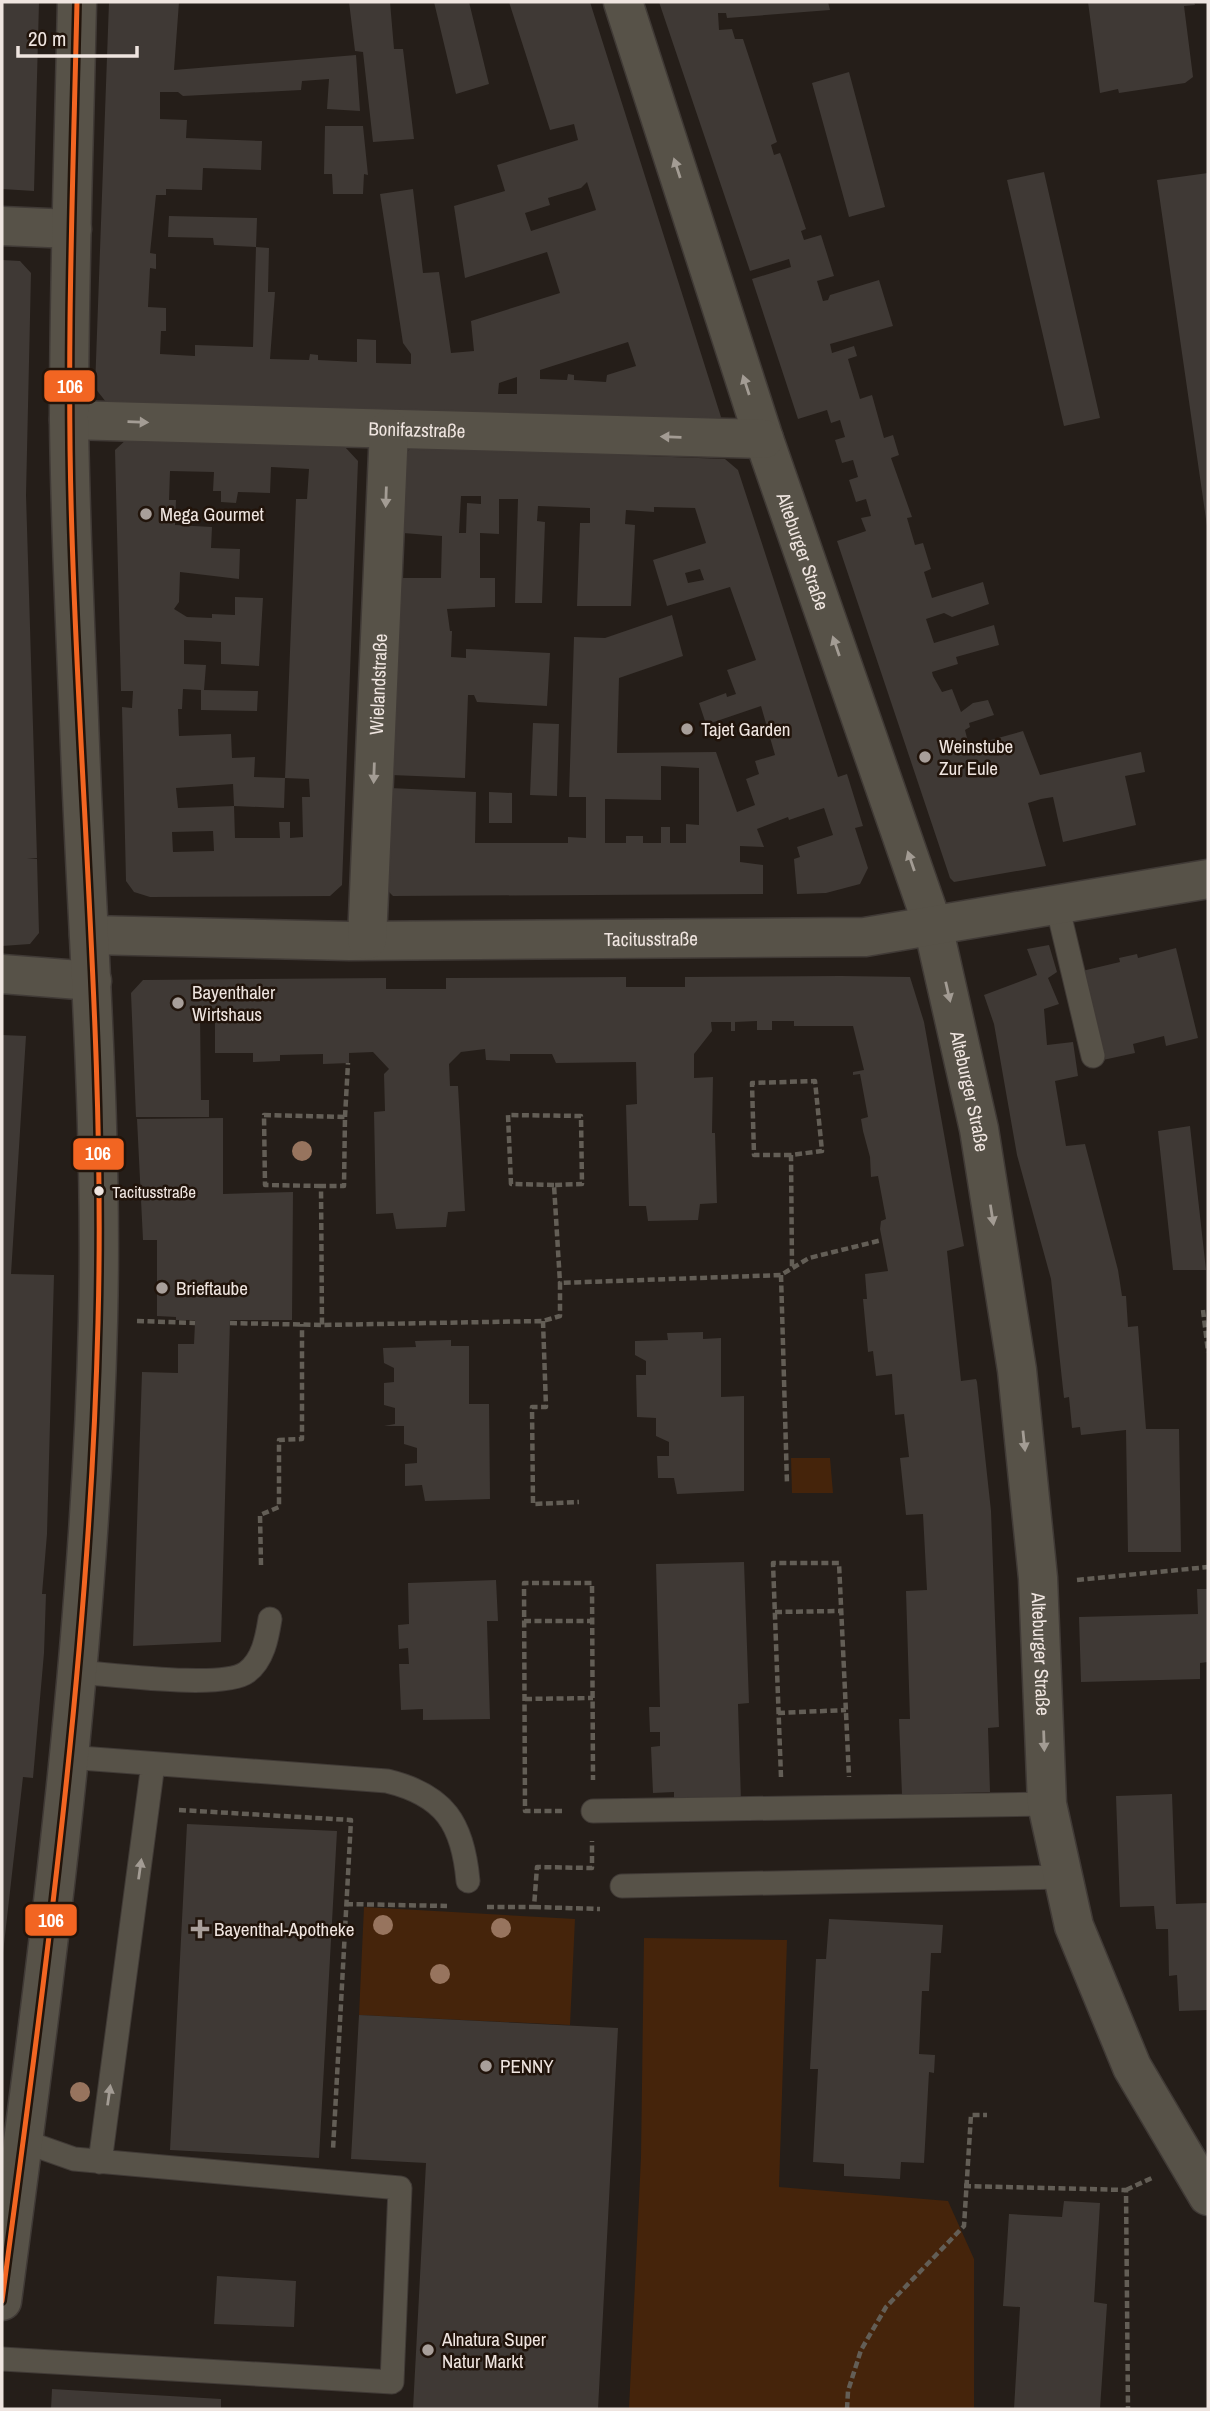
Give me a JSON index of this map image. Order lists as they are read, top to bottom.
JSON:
{
  "streets": {
    "street": [
      "Bonifazstraße",
      "Alteburger Straße",
      "Wielandstraße",
      "Tacitusstraße"
    ]
  },
  "crossings": [
    ["Bonifazstraße", "Alteburger Straße"],
    ["Bonifazstraße", "Wielandstraße"],
    ["Alteburger Straße", "Tacitusstraße"],
    ["Wielandstraße", "Tacitusstraße"]
  ],
  "places": {
    "other": [
      "Mega Gourmet",
      "Tajet Garden",
      "Weinstube Zur Eule",
      "Bayenthaler Wirtshaus",
      "Tacitusstraße",
      "Brieftaube",
      "PENNY",
      "Alnatura Super Natur Markt"
    ],
    "health": ["Bayenthal-Apotheke"]
  },
  "lines": ["transit line 106"],
  "scale_bar": "20 m"
}
